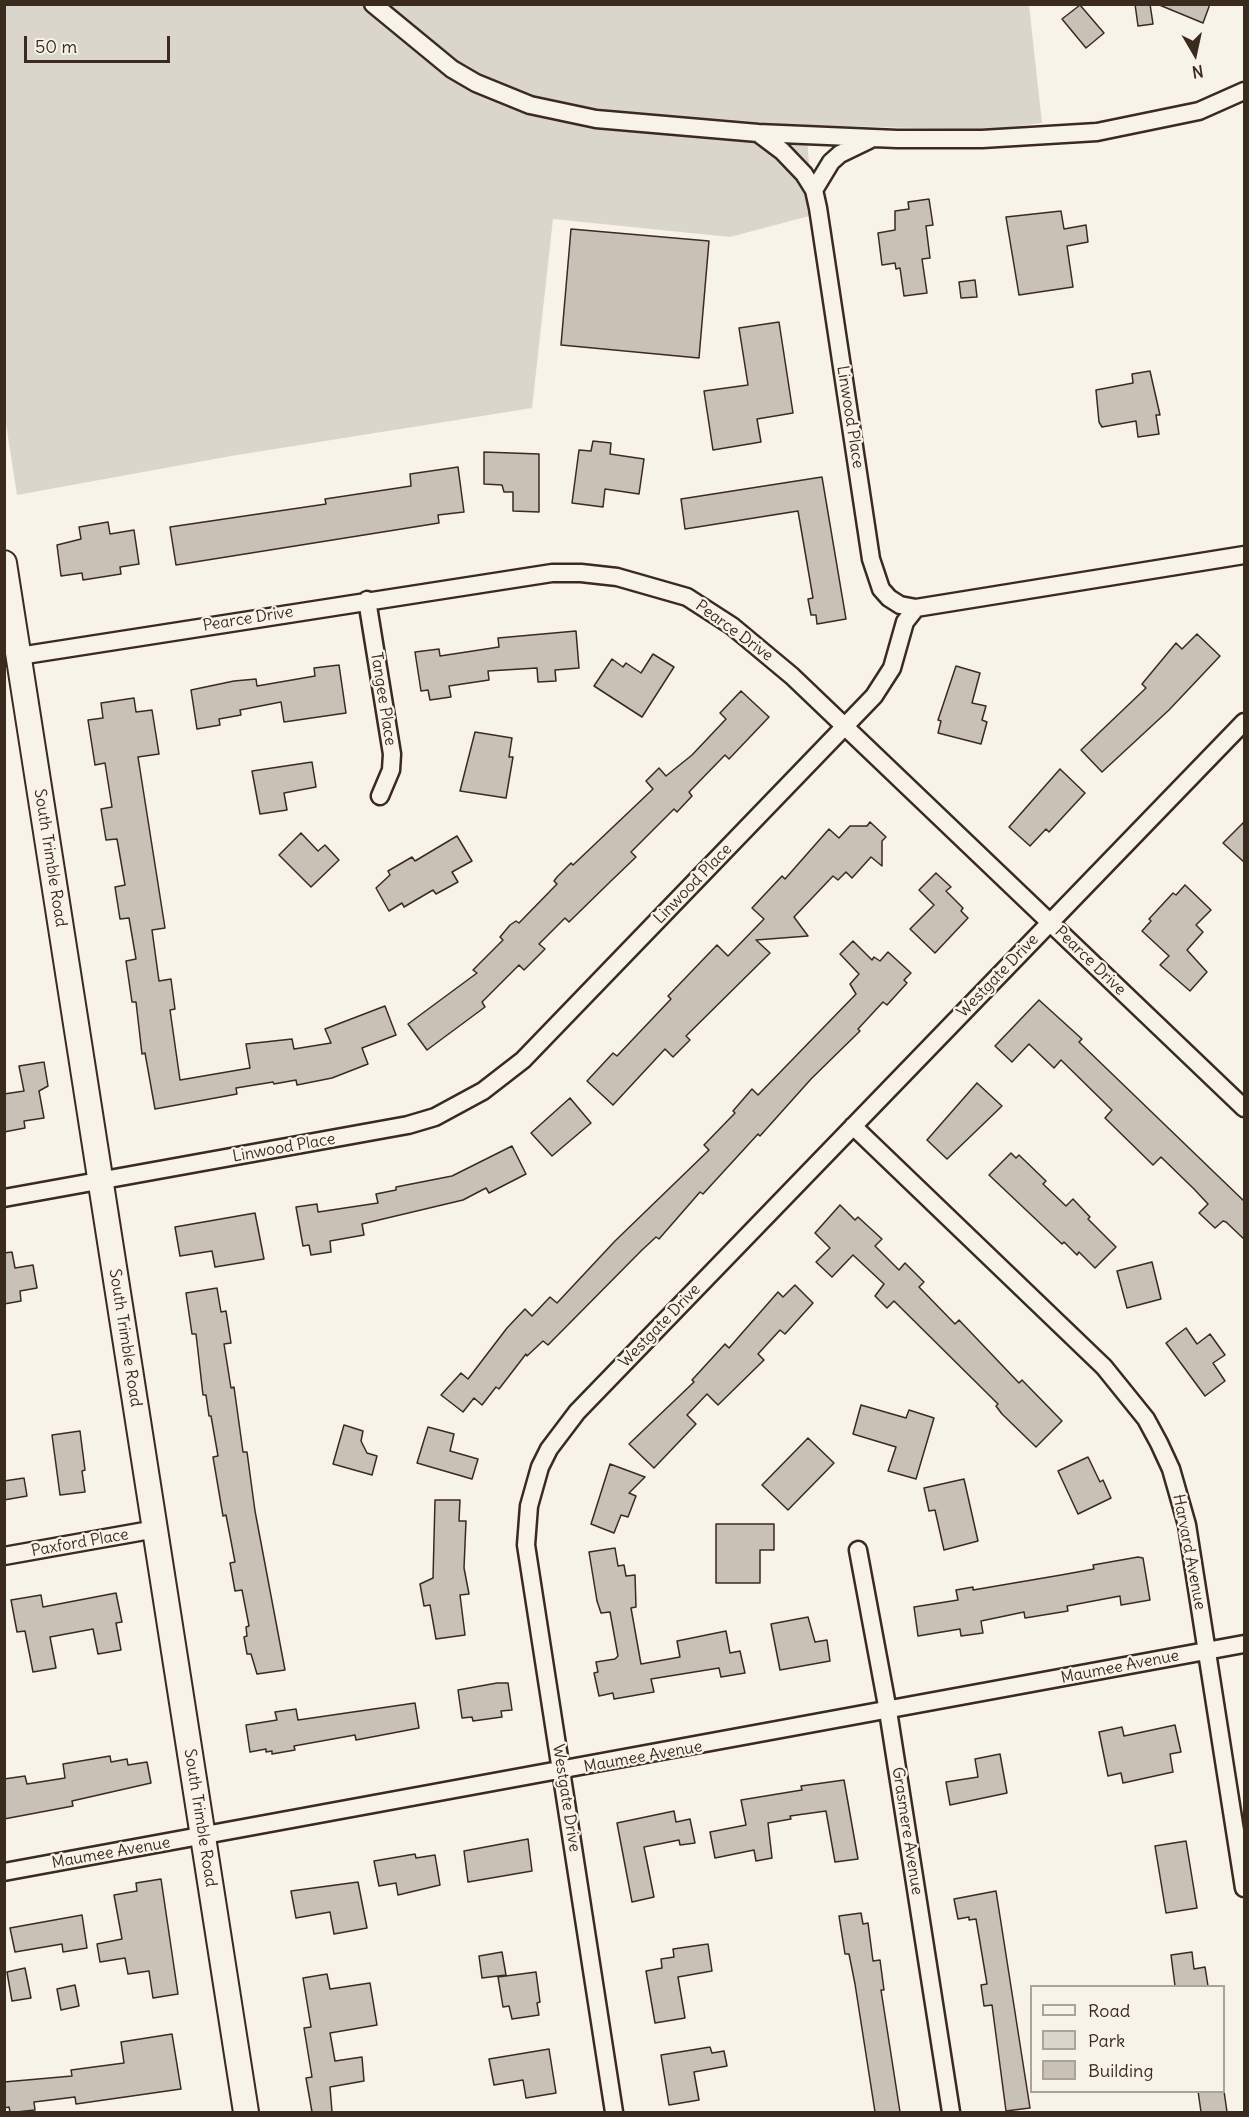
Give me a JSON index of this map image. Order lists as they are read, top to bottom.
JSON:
{
  "streets": {
    "main road": ["South Trimble Road"],
    "street": [
      "Linwood Place",
      "Pearce Drive",
      "Tangee Place",
      "Westgate Drive",
      "Paxford Place",
      "Harvard Avenue",
      "Maumee Avenue",
      "Grasmere Avenue"
    ]
  },
  "crossings": [
    ["Linwood Place", "Pearce Drive"],
    ["Linwood Place", "South Trimble Road"],
    ["Pearce Drive", "Tangee Place"],
    ["Pearce Drive", "South Trimble Road"],
    ["Pearce Drive", "Westgate Drive"],
    ["South Trimble Road", "Paxford Place"],
    ["South Trimble Road", "Maumee Avenue"],
    ["Westgate Drive", "Harvard Avenue"],
    ["Westgate Drive", "Maumee Avenue"],
    ["Harvard Avenue", "Maumee Avenue"],
    ["Maumee Avenue", "Grasmere Avenue"]
  ],
  "legend": ["Road", "Park", "Building"],
  "scale_bar": "50 m",
  "north": "bottom"
}
